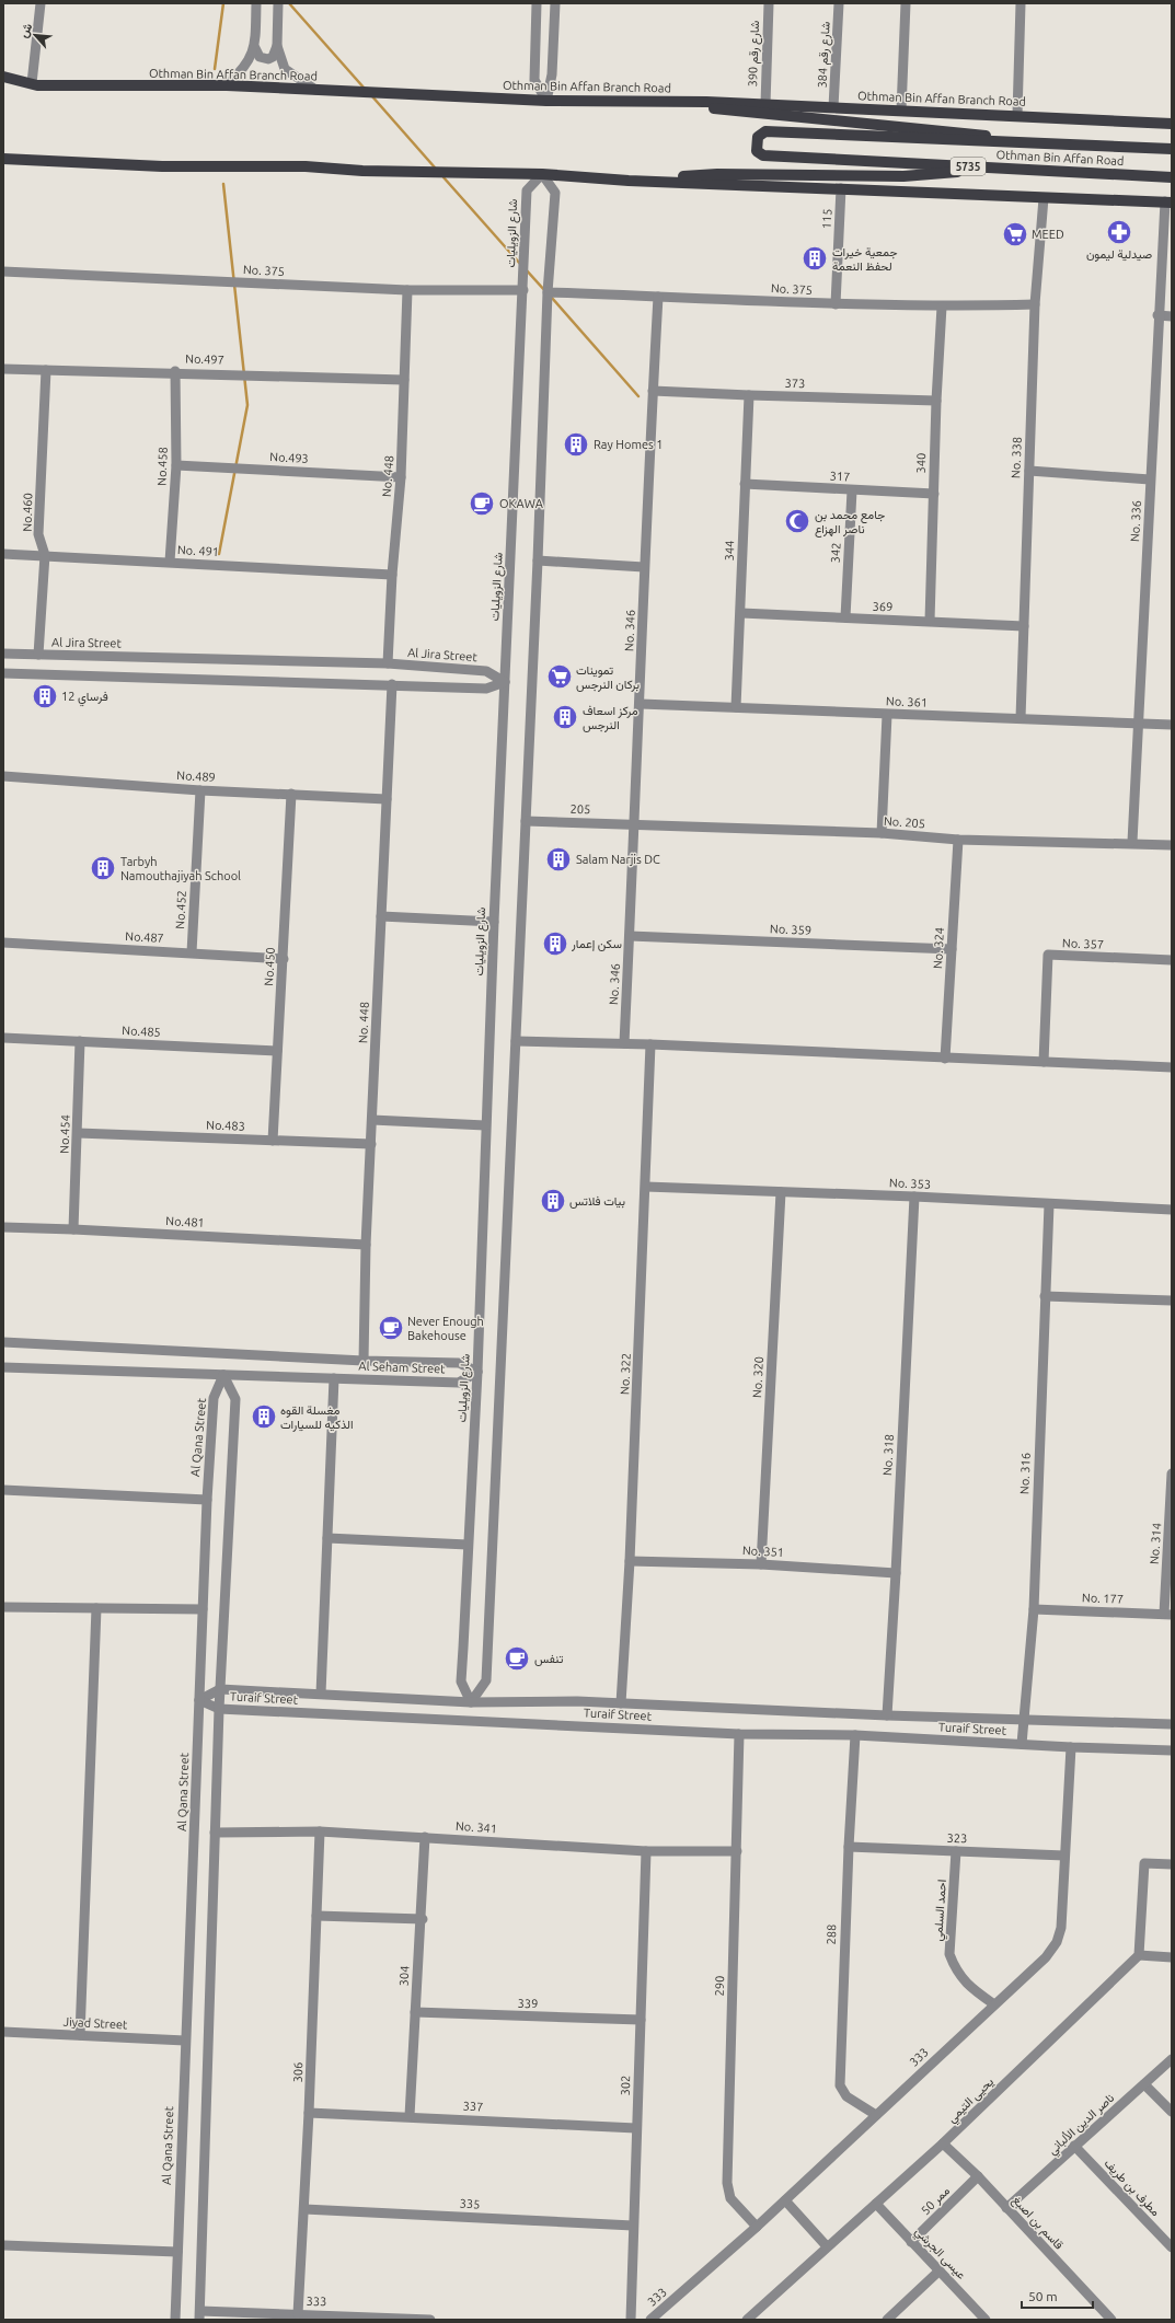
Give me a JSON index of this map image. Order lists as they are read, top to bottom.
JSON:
{
  "streets": {
    "main road": ["Othman Bin Affan Branch Road", "Othman Bin Affan Road", "5735"],
    "street": [
      "شارع رقم 390",
      "شارع رقم 384",
      "115",
      "شارع الزويليات",
      "No. 375",
      "No.497",
      "373",
      "No.493",
      "No. 338",
      "340",
      "No.458",
      "No. 448",
      "317",
      "No.460",
      "No. 336",
      "No. 491",
      "344",
      "342",
      "369",
      "No. 346",
      "Al Jira Street",
      "No. 361",
      "No.489",
      "205",
      "No. 205",
      "No.452",
      "No. 359",
      "No.487",
      "No. 357",
      "No. 324",
      "No.450",
      "No.485",
      "No.483",
      "No.454",
      "No. 353",
      "No.481",
      "Al Seham Street",
      "No. 322",
      "No. 320",
      "Al Qana Street",
      "No. 318",
      "No. 316",
      "No. 314",
      "No. 351",
      "No. 177",
      "Turaif Street",
      "No. 341",
      "323",
      "احمد السلمي",
      "288",
      "304",
      "290",
      "339",
      "Jiyad Street",
      "333",
      "306",
      "302",
      "يحيى التيمي",
      "337",
      "ناصر الدين الألباني",
      "مطرف بن طريف",
      "ممر 50",
      "335",
      "قاسم بن اصبغ",
      "عيسى الجرشي"
    ]
  },
  "crossings": [
    ["شارع رقم 390", "Othman Bin Affan Branch Road"],
    ["شارع رقم 384", "Othman Bin Affan Branch Road"],
    ["115", "No. 375"],
    ["شارع الزويليات", "No. 375"],
    ["شارع الزويليات", "Al Jira Street"],
    ["شارع الزويليات", "Al Seham Street"],
    ["شارع الزويليات", "Turaif Street"],
    ["No. 375", "No. 338"],
    ["No. 375", "340"],
    ["No. 375", "No. 448"],
    ["No. 375", "No. 346"],
    ["No.497", "No.458"],
    ["No.497", "No. 448"],
    ["No.497", "No.460"],
    ["373", "340"],
    ["373", "344"],
    ["373", "No. 346"],
    ["No.493", "No.458"],
    ["No.493", "No. 448"],
    ["No. 338", "369"],
    ["No. 338", "No. 361"],
    ["340", "317"],
    ["340", "369"],
    ["No.458", "No. 491"],
    ["No. 448", "No. 491"],
    ["No. 448", "Al Jira Street"],
    ["No. 448", "No.489"],
    ["No. 448", "No.483"],
    ["No. 448", "No.481"],
    ["No. 448", "Al Seham Street"],
    ["317", "344"],
    ["317", "342"],
    ["No.460", "No. 491"],
    ["No.460", "Al Jira Street"],
    ["No. 336", "No. 361"],
    ["No. 336", "No. 205"],
    ["344", "369"],
    ["344", "No. 361"],
    ["342", "369"],
    ["No. 346", "No. 361"],
    ["No. 346", "205"],
    ["No. 346", "No. 205"],
    ["No. 346", "No. 359"],
    ["No.489", "No.452"],
    ["No.489", "No.450"],
    ["205", "No. 205"],
    ["No. 205", "No. 324"],
    ["No.452", "No.487"],
    ["No. 359", "No. 324"],
    ["No.487", "No.450"],
    ["No.450", "No.485"],
    ["No.450", "No.483"],
    ["No.485", "No.454"],
    ["No.483", "No.454"],
    ["No.454", "No.481"],
    ["No. 353", "No. 322"],
    ["No. 353", "No. 320"],
    ["No. 353", "No. 318"],
    ["No. 353", "No. 316"],
    ["Al Seham Street", "Al Qana Street"],
    ["No. 322", "No. 351"],
    ["No. 322", "Turaif Street"],
    ["No. 320", "No. 351"],
    ["Al Qana Street", "Turaif Street"],
    ["Al Qana Street", "Jiyad Street"],
    ["No. 318", "No. 351"],
    ["No. 318", "Turaif Street"],
    ["No. 316", "No. 177"],
    ["No. 316", "Turaif Street"],
    ["No. 314", "No. 177"],
    ["Turaif Street", "288"],
    ["Turaif Street", "290"],
    ["Turaif Street", "333"],
    ["No. 341", "304"],
    ["No. 341", "290"],
    ["No. 341", "306"],
    ["No. 341", "302"],
    ["323", "احمد السلمي"],
    ["323", "288"],
    ["323", "333"],
    ["احمد السلمي", "333"],
    ["288", "333"],
    ["304", "339"],
    ["304", "337"],
    ["290", "333"],
    ["339", "302"],
    ["333", "306"],
    ["306", "337"],
    ["306", "335"],
    ["302", "337"],
    ["302", "335"],
    ["يحيى التيمي", "قاسم بن اصبغ"],
    ["يحيى التيمي", "عيسى الجرشي"],
    ["ناصر الدين الألباني", "مطرف بن طريف"],
    ["ناصر الدين الألباني", "قاسم بن اصبغ"],
    ["ممر 50", "قاسم بن اصبغ"],
    ["ممر 50", "عيسى الجرشي"]
  ],
  "places": {
    "pharmacy": ["صيدلية ليمون"],
    "supermarket": ["MEED", "تموينات بركان النرجس"],
    "building": [
      "جمعية خيرات لحفظ النعمة",
      "Ray Homes 1",
      "فرساي 12",
      "مركز اسعاف النرجس",
      "Salam Narjis DC",
      "Tarbyh Namouthajiyah School",
      "سكن إعمار",
      "بيات فلاتس",
      "مغسلة القوه الذكيه للسيارات"
    ],
    "cafe": ["OKAWA", "Never Enough Bakehouse", "تنفس"],
    "mosque": ["جامع محمد بن ناصر الهزاع"]
  },
  "scale_bar": "50 m",
  "north": "top left"
}
